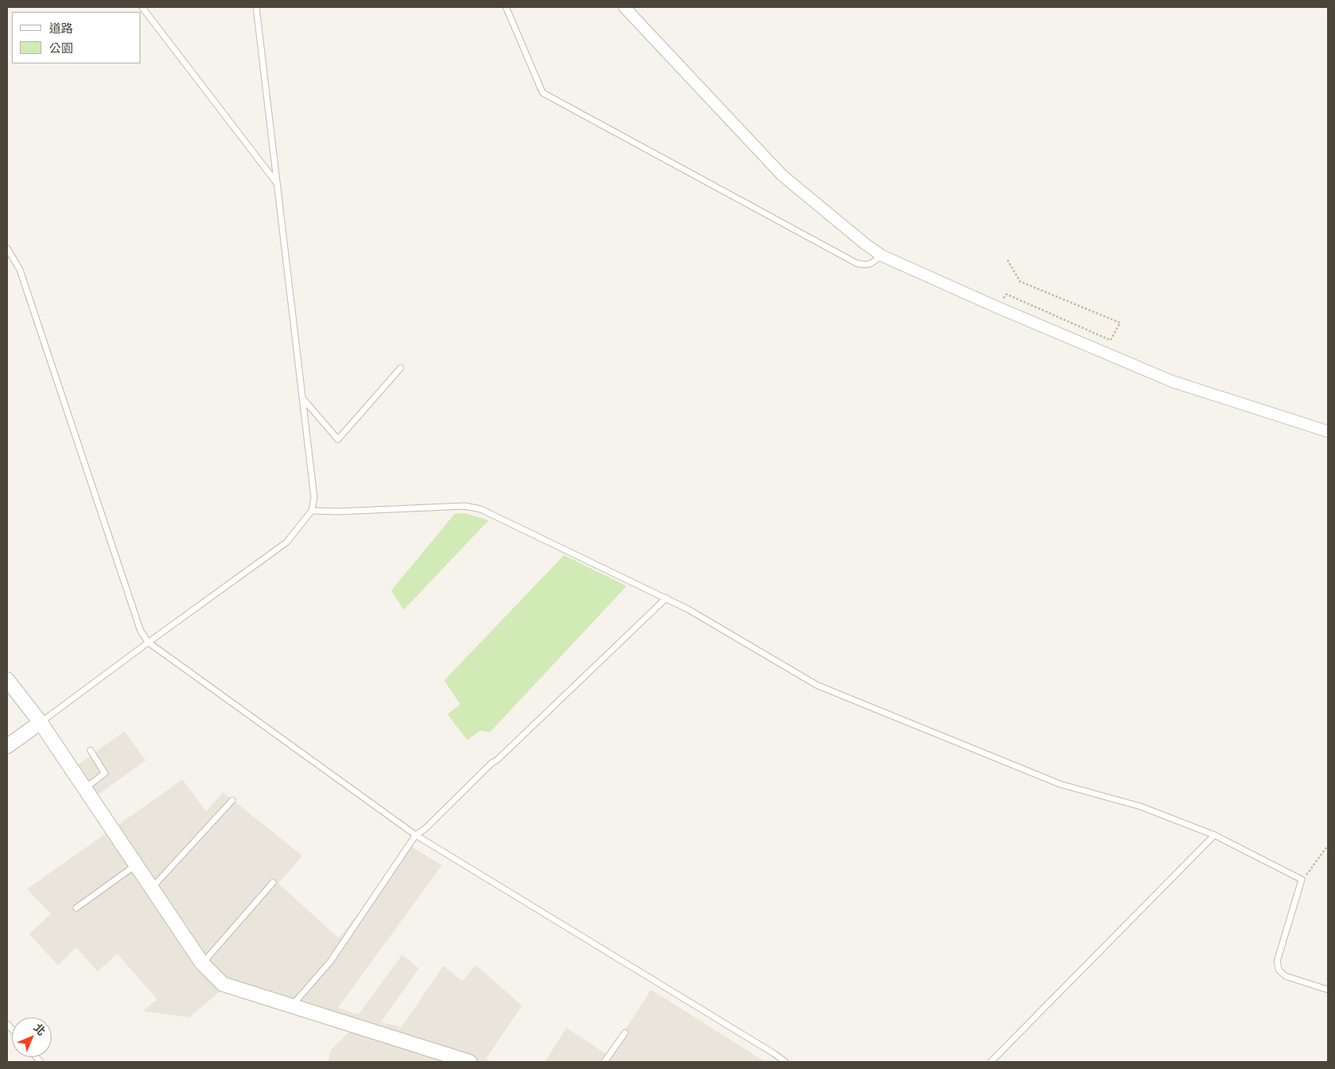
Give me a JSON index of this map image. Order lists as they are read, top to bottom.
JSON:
{
  "legend": ["道路", "公園"],
  "north": "top right"
}
